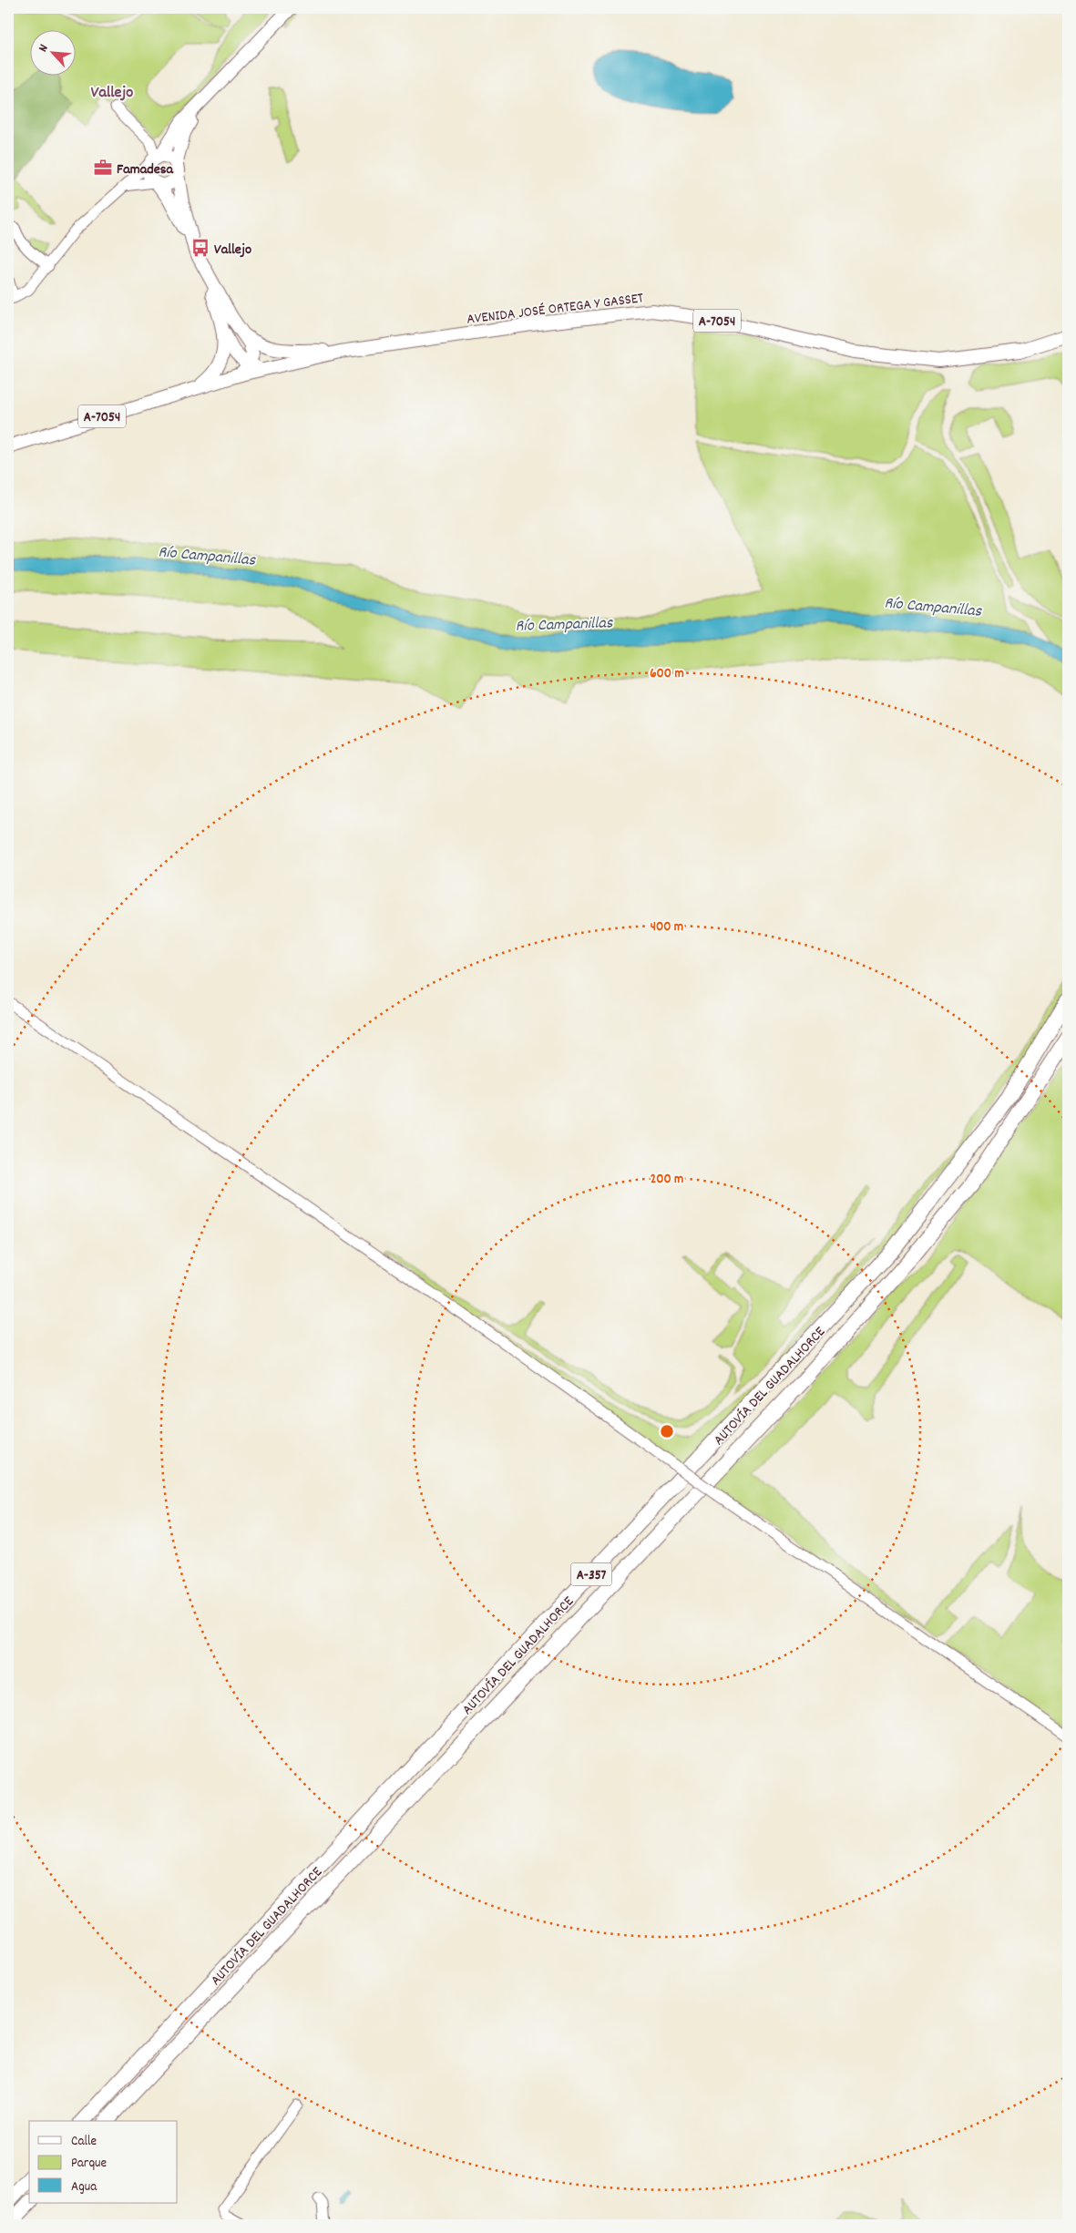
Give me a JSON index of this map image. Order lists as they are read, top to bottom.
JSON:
{
  "streets": {
    "highway": ["AUTOVÍA DEL GUADALHORCE", "A-357"],
    "main road": ["AVENIDA JOSÉ ORTEGA Y GASSET", "A-7054"]
  },
  "districts": ["Vallejo"],
  "water": ["Río Campanillas"],
  "places": {
    "office": ["Famadesa"],
    "bus stop": ["Vallejo"]
  },
  "legend": ["Calle", "Parque", "Agua"],
  "north": "top left",
  "rings": ["600 m", "400 m", "200 m"]
}
